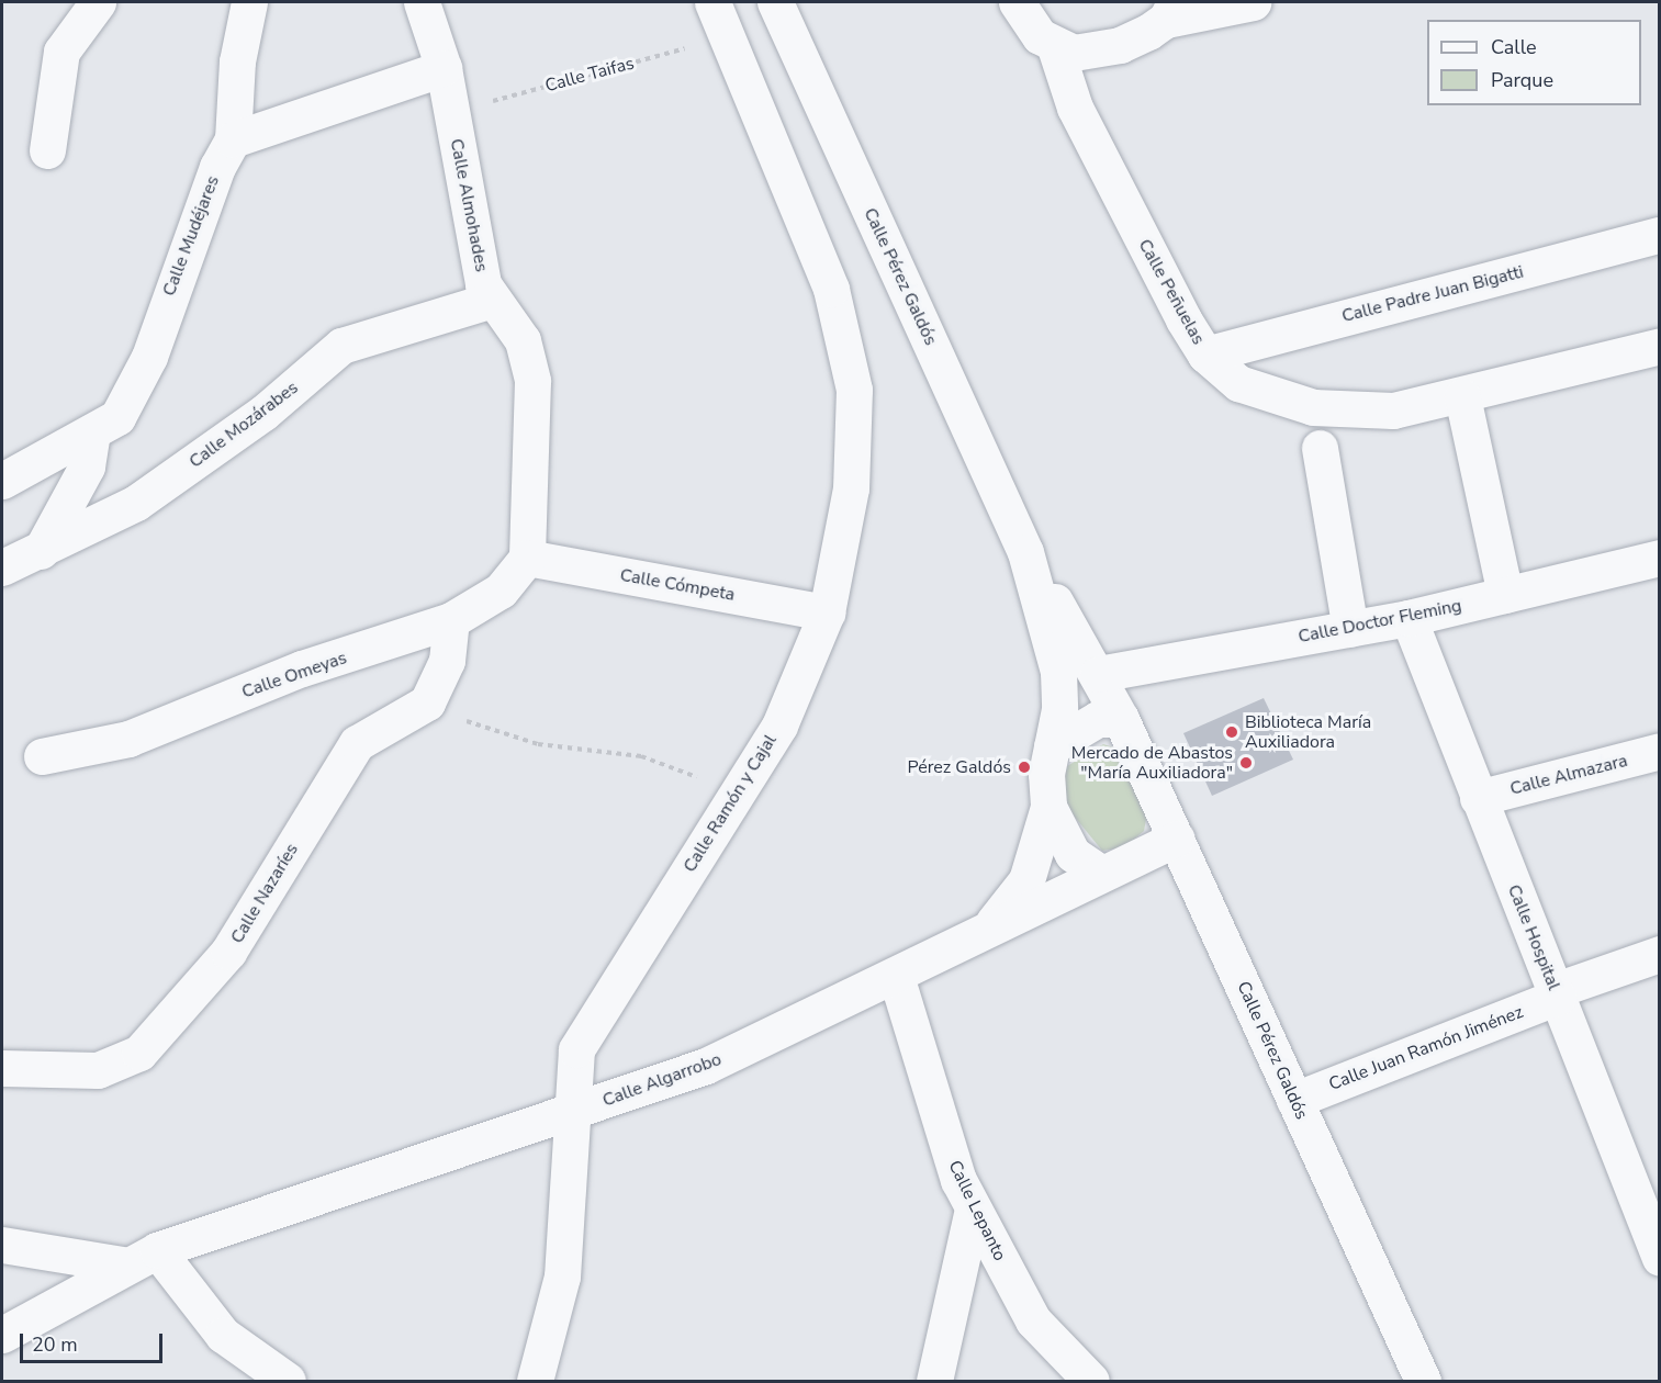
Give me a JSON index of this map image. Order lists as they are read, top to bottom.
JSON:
{
  "streets": {
    "street": [
      "Calle Almohades",
      "Calle Mudéjares",
      "Calle Pérez Galdós",
      "Calle Peñuelas",
      "Calle Padre Juan Bigatti",
      "Calle Mozárabes",
      "Calle Cómpeta",
      "Calle Doctor Fleming",
      "Calle Omeyas",
      "Calle Almazara",
      "Calle Ramón y Cajal",
      "Calle Nazaríes",
      "Calle Hospital",
      "Calle Juan Ramón Jiménez",
      "Calle Algarrobo",
      "Calle Lepanto"
    ],
    "path": ["Calle Taifas"]
  },
  "crossings": [
    ["Calle Taifas", "Calle Almohades"],
    ["Calle Taifas", "Calle Ramón y Cajal"],
    ["Calle Almohades", "Calle Mozárabes"],
    ["Calle Almohades", "Calle Cómpeta"],
    ["Calle Almohades", "Calle Omeyas"],
    ["Calle Pérez Galdós", "Calle Doctor Fleming"],
    ["Calle Pérez Galdós", "Calle Juan Ramón Jiménez"],
    ["Calle Pérez Galdós", "Calle Algarrobo"],
    ["Calle Peñuelas", "Calle Padre Juan Bigatti"],
    ["Calle Cómpeta", "Calle Omeyas"],
    ["Calle Cómpeta", "Calle Ramón y Cajal"],
    ["Calle Doctor Fleming", "Calle Hospital"],
    ["Calle Almazara", "Calle Hospital"],
    ["Calle Ramón y Cajal", "Calle Algarrobo"],
    ["Calle Hospital", "Calle Juan Ramón Jiménez"],
    ["Calle Algarrobo", "Calle Lepanto"]
  ],
  "places": ["Biblioteca María Auxiliadora", "Mercado de Abastos \"María Auxiliadora\"", "Pérez Galdós"],
  "legend": ["Calle", "Parque"],
  "scale_bar": "20 m"
}
